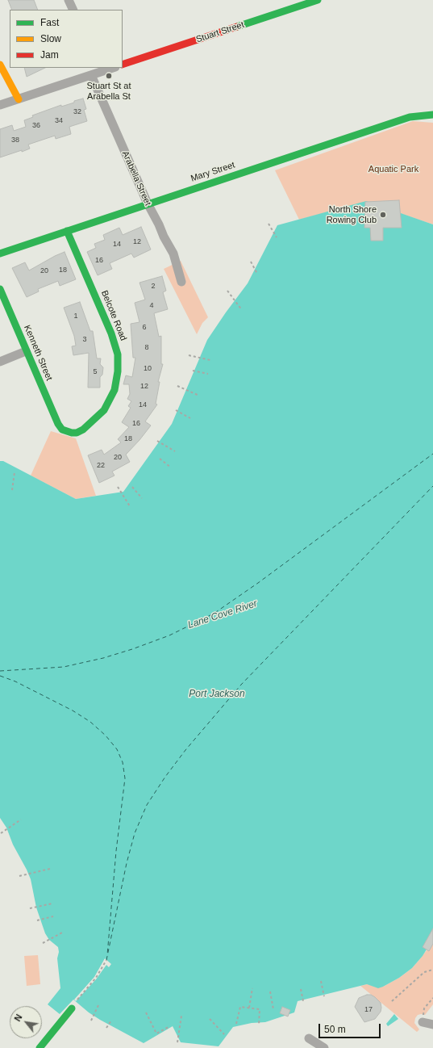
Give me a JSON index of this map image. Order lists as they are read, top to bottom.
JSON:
{
  "streets": {
    "street": [
      "Stuart Street",
      "Mary Street",
      "Arabella Street",
      "Belcote Road",
      "Kenneth Street"
    ]
  },
  "crossings": [
    ["Mary Street", "Arabella Street"],
    ["Mary Street", "Belcote Road"],
    ["Belcote Road", "Kenneth Street"]
  ],
  "water": ["Lane Cove River", "Port Jackson"],
  "parks": ["Aquatic Park"],
  "places": ["Stuart St at Arabella St", "North Shore Rowing Club"],
  "house_numbers": [
    "32",
    "34",
    "36",
    "38",
    "12",
    "14",
    "16",
    "18",
    "20",
    "2",
    "4",
    "1",
    "6",
    "3",
    "8",
    "10",
    "5",
    "12",
    "14",
    "16",
    "18",
    "20",
    "22",
    "17"
  ],
  "legend": ["Fast", "Slow", "Jam"],
  "scale_bar": "50 m",
  "north": "top left"
}
